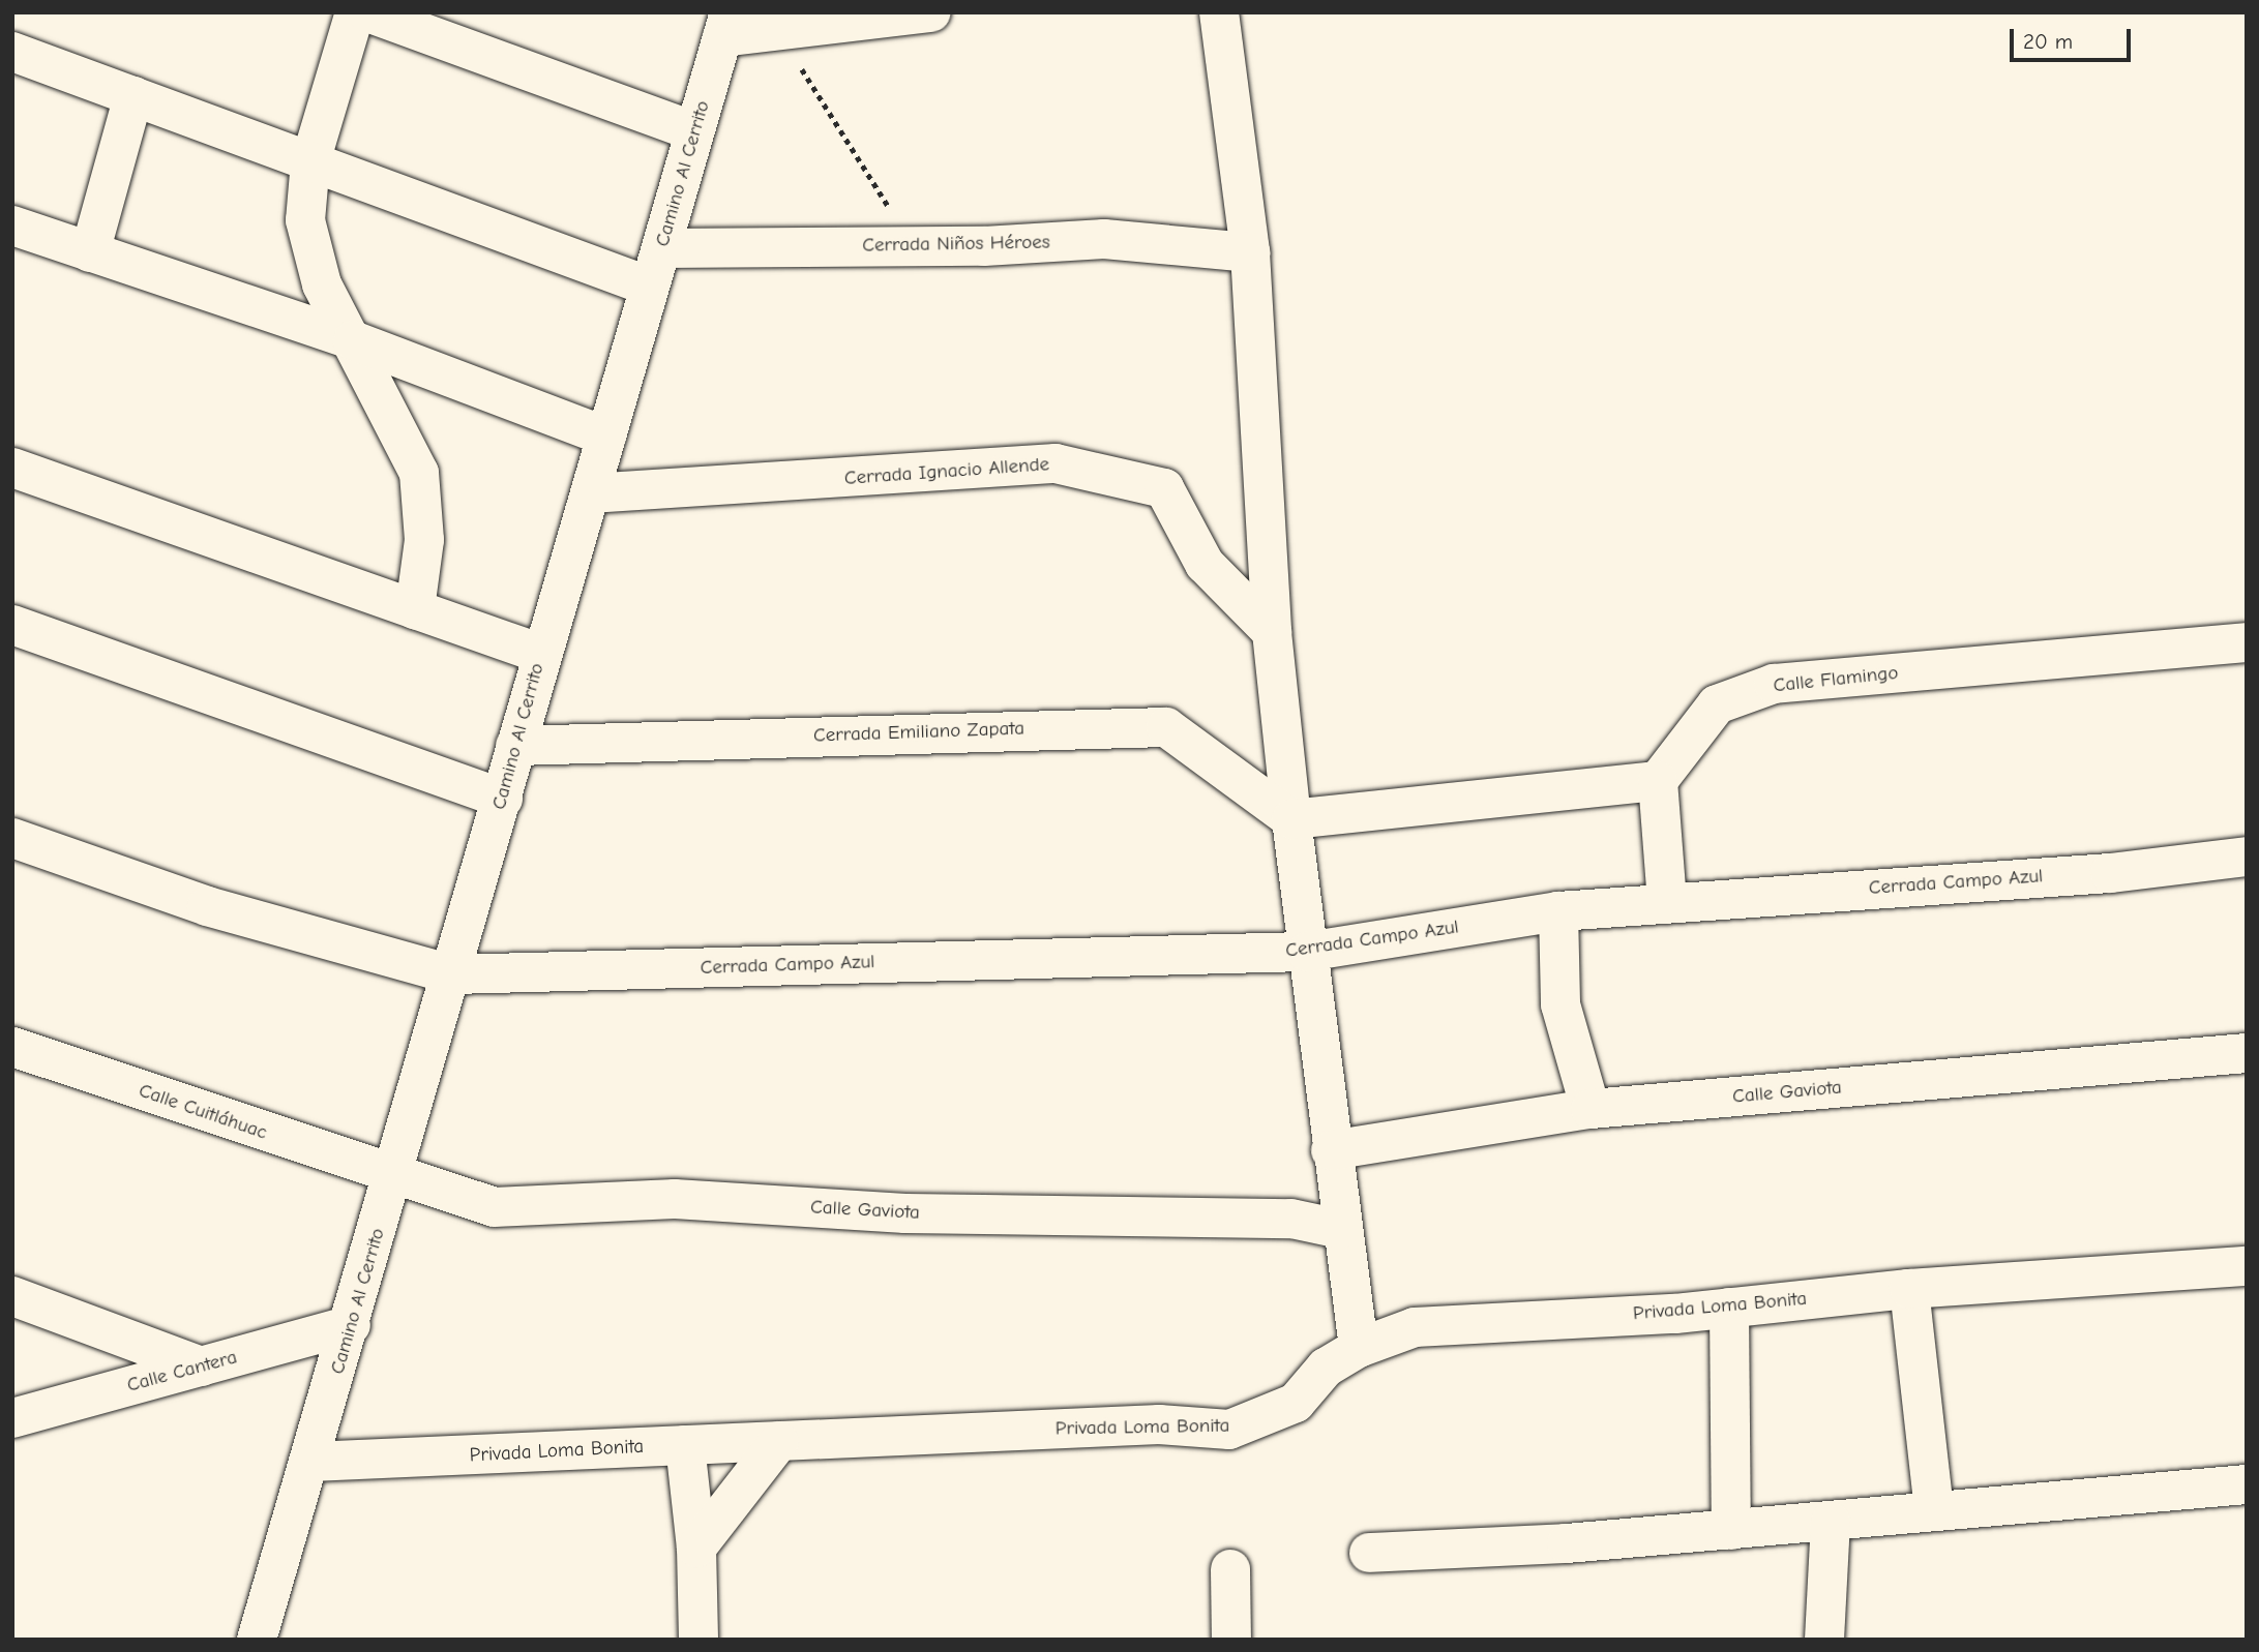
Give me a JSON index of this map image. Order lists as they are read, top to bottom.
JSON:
{
  "streets": {
    "street": [
      "Camino Al Cerrito",
      "Cerrada Niños Héroes",
      "Cerrada Ignacio Allende",
      "Calle Flamingo",
      "Cerrada Emiliano Zapata",
      "Cerrada Campo Azul",
      "Calle Gaviota",
      "Calle Cuitláhuac",
      "Privada Loma Bonita",
      "Calle Cantera"
    ]
  },
  "crossings": [
    ["Camino Al Cerrito", "Cerrada Niños Héroes"],
    ["Camino Al Cerrito", "Cerrada Ignacio Allende"],
    ["Camino Al Cerrito", "Cerrada Emiliano Zapata"],
    ["Camino Al Cerrito", "Cerrada Campo Azul"],
    ["Camino Al Cerrito", "Calle Gaviota"],
    ["Camino Al Cerrito", "Calle Cuitláhuac"],
    ["Camino Al Cerrito", "Privada Loma Bonita"],
    ["Camino Al Cerrito", "Calle Cantera"],
    ["Calle Gaviota", "Calle Cuitláhuac"]
  ],
  "scale_bar": "20 m"
}
